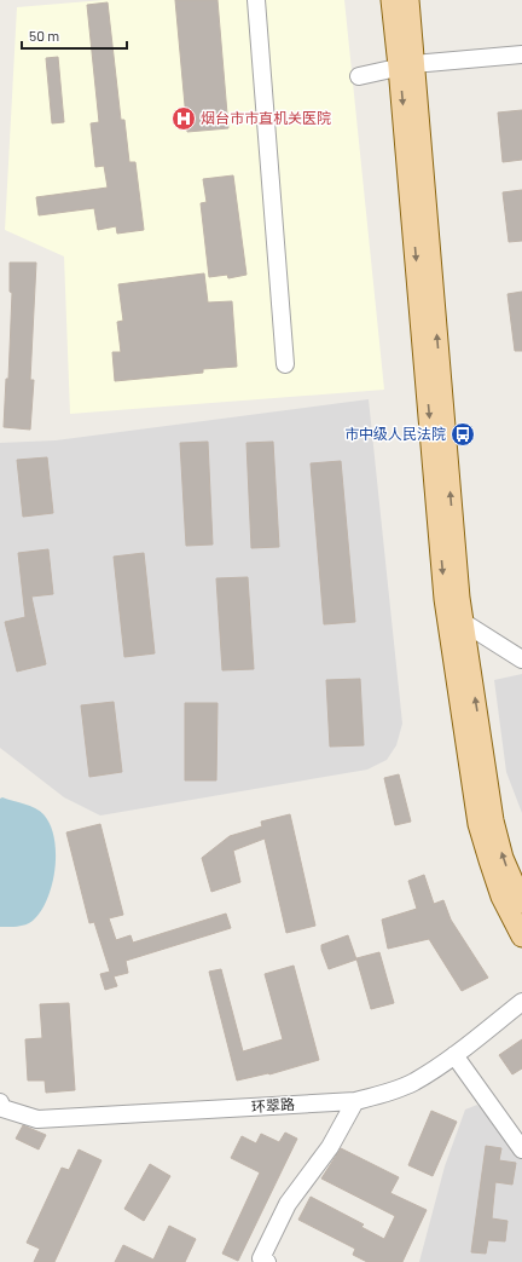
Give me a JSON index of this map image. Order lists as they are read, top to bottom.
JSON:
{
  "streets": {
    "street": ["环翠路"]
  },
  "places": {
    "hospital": ["烟台市市直机关医院"],
    "bus stop": ["市中级人民法院"]
  },
  "scale_bar": "50 m"
}
